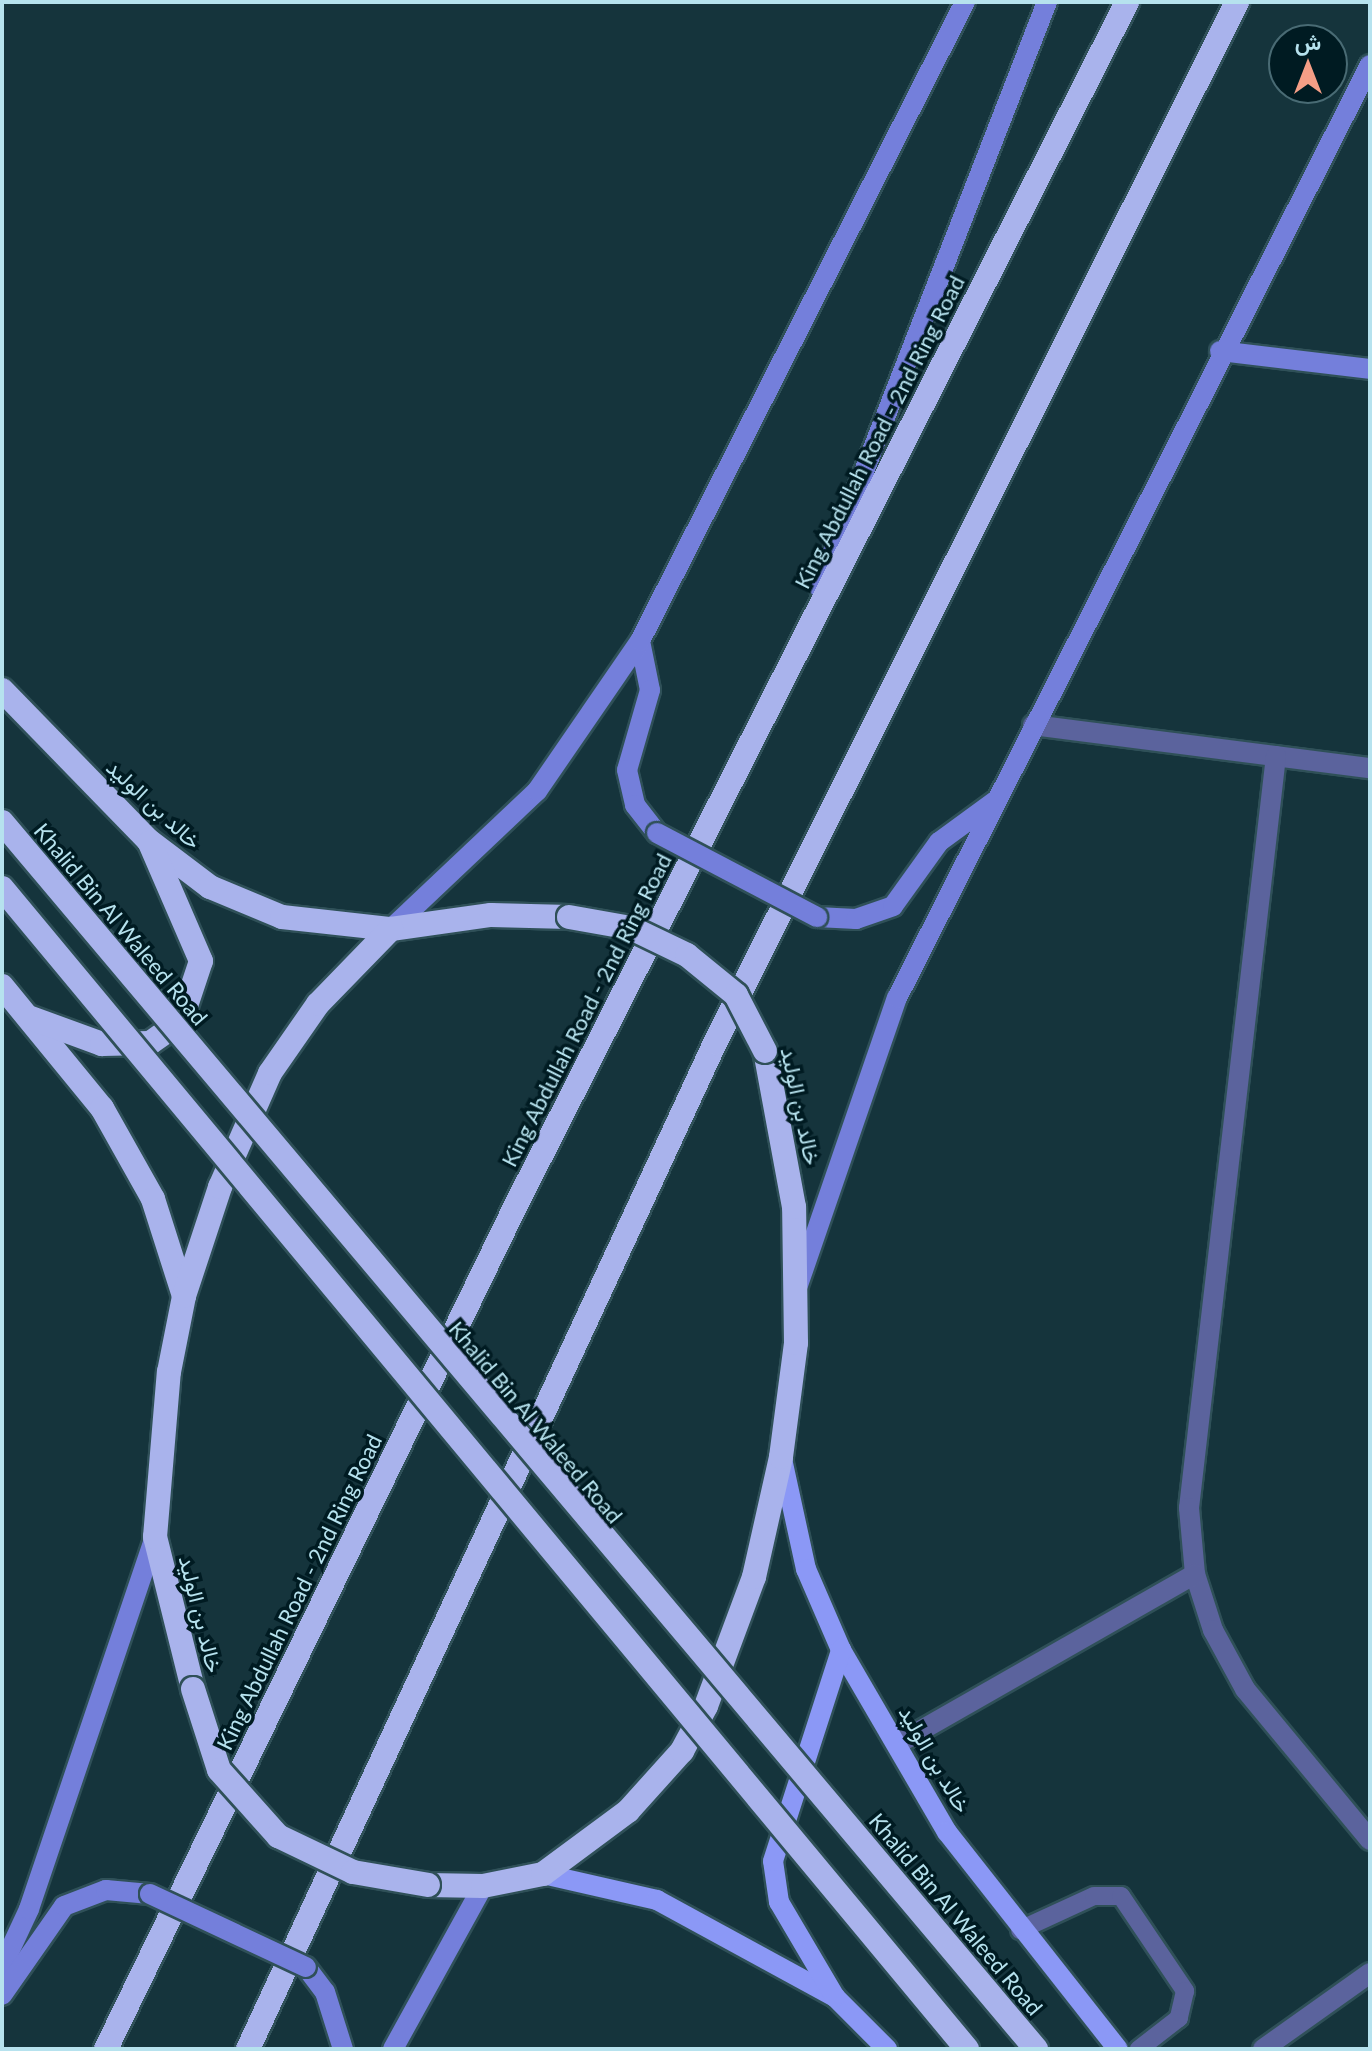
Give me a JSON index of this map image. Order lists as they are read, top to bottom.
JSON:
{
  "streets": {
    "highway": ["King Abdullah Road - 2nd Ring Road", "خالد بن الوليد", "Khalid Bin Al Waleed Road"]
  },
  "north": "top"
}
